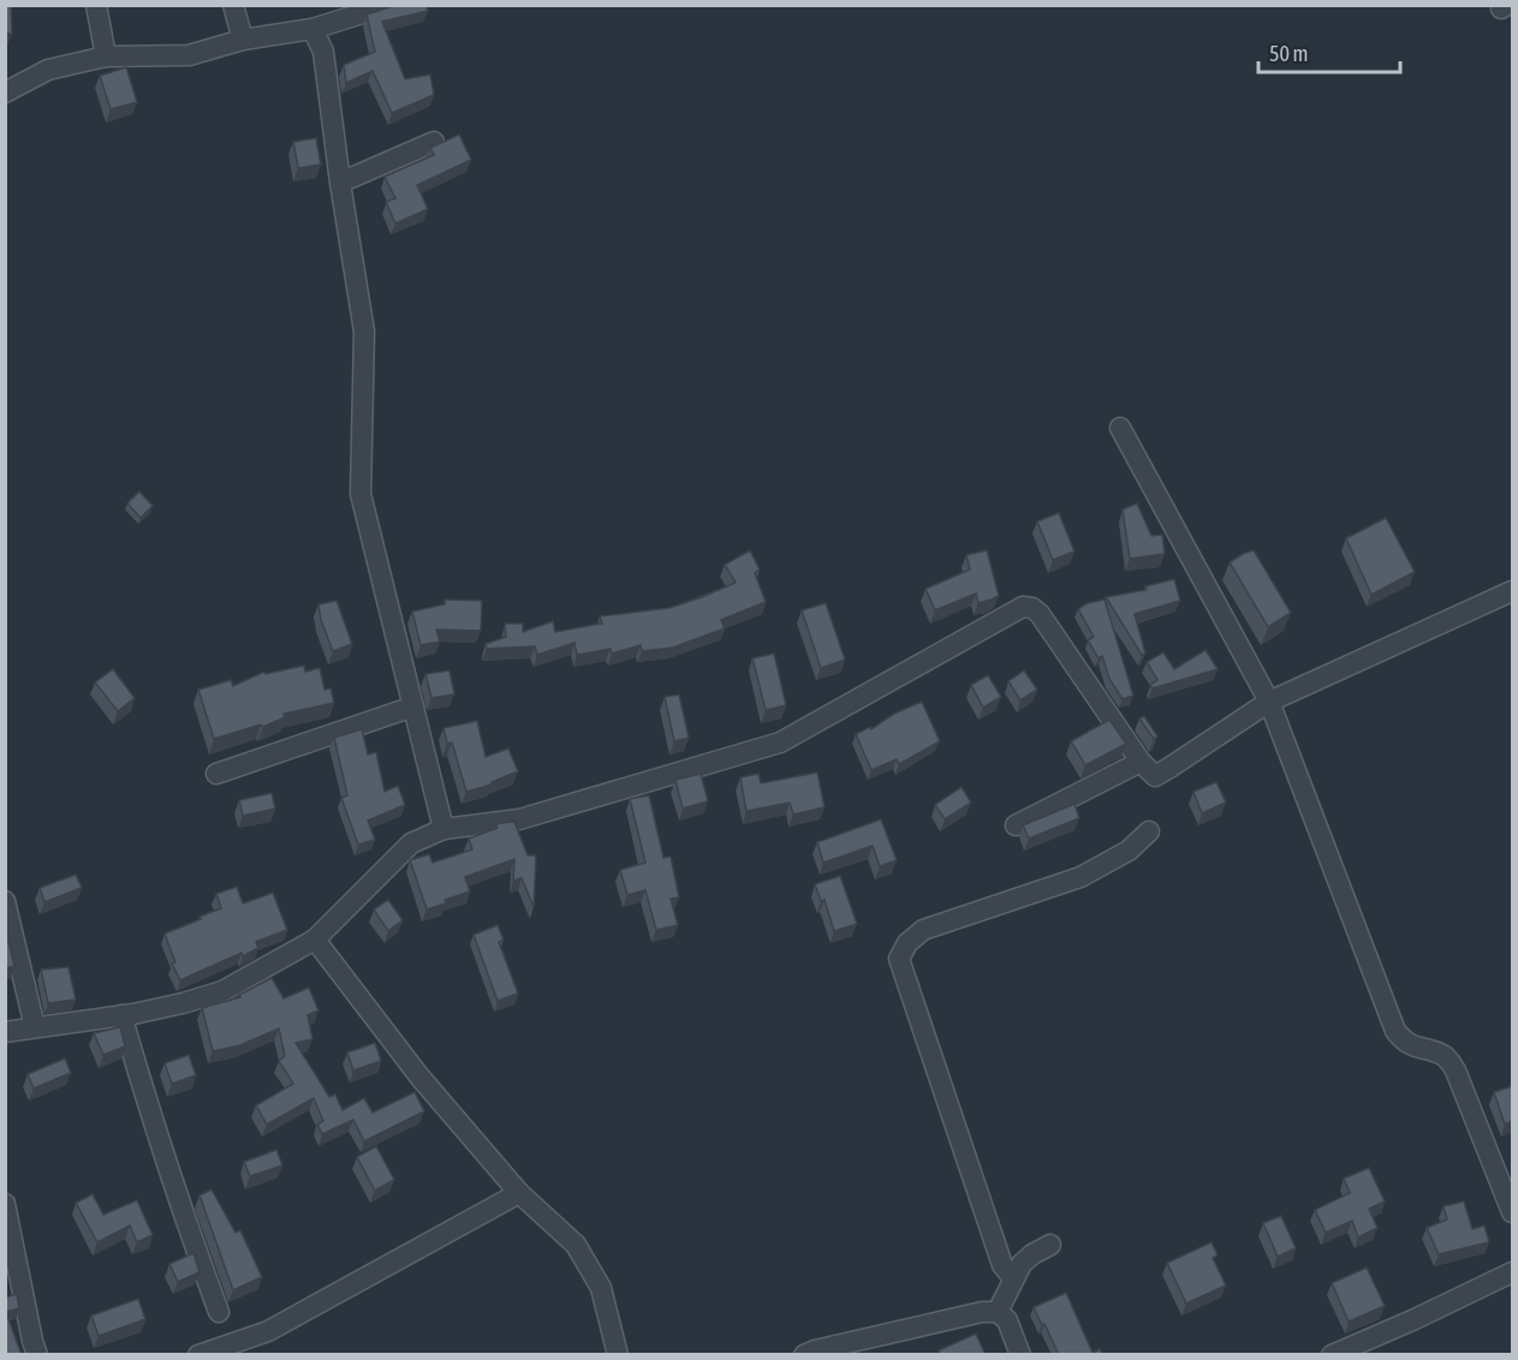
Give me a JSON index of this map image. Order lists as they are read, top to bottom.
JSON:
{
  "scale_bar": "50 m"
}
